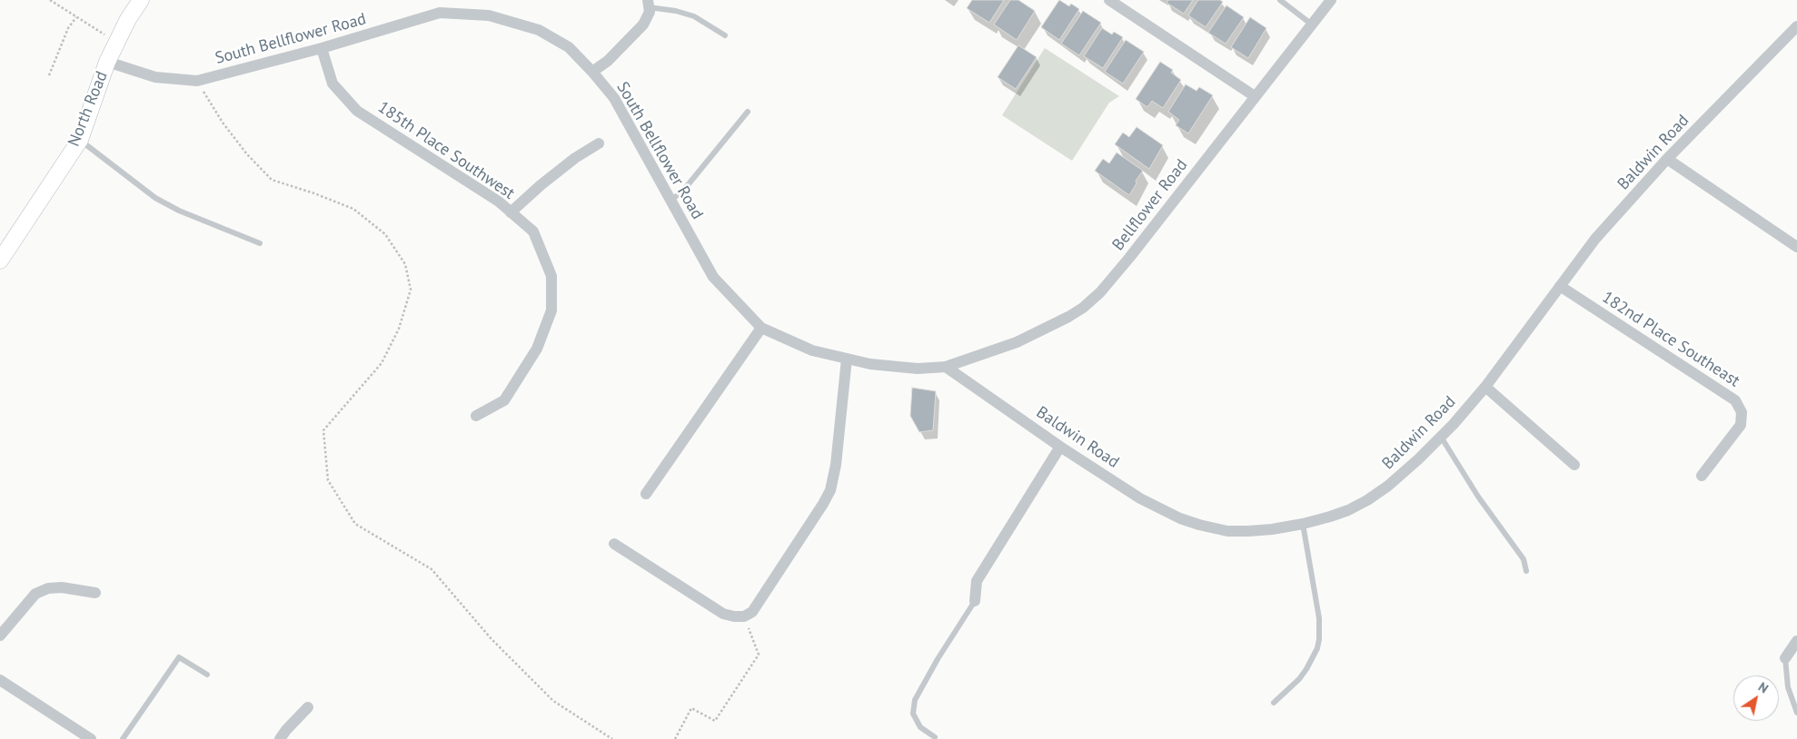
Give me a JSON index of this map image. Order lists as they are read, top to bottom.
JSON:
{
  "streets": {
    "street": [
      "South Bellflower Road",
      "North Road",
      "185th Place Southwest",
      "Baldwin Road",
      "Bellflower Road",
      "182nd Place Southeast"
    ]
  },
  "crossings": [
    ["South Bellflower Road", "North Road"],
    ["South Bellflower Road", "185th Place Southwest"],
    ["South Bellflower Road", "Baldwin Road"],
    ["South Bellflower Road", "Bellflower Road"],
    ["Baldwin Road", "Bellflower Road"],
    ["Baldwin Road", "182nd Place Southeast"]
  ],
  "north": "top right"
}
